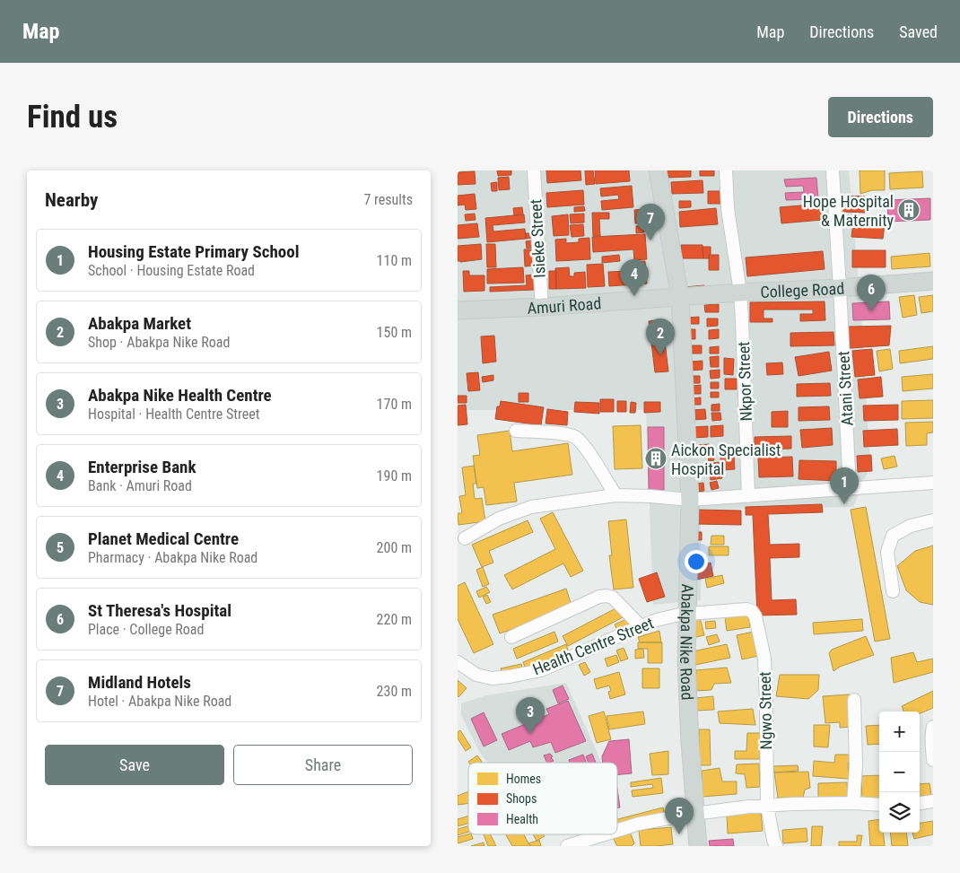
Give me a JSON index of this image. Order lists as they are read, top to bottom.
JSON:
{
  "streets": {
    "main road": ["College Road", "Amuri Road", "Abakpa Nike Road"],
    "street": [
      "Isieke Street",
      "Nkpor Street",
      "Atani Street",
      "Health Centre Street",
      "Ngwo Street"
    ]
  },
  "crossings": [
    ["Isieke Street", "Amuri Road"],
    ["College Road", "Amuri Road"],
    ["College Road", "Nkpor Street"],
    ["College Road", "Atani Street"],
    ["College Road", "Abakpa Nike Road"],
    ["Amuri Road", "Abakpa Nike Road"],
    ["Abakpa Nike Road", "Health Centre Street"],
    ["Health Centre Street", "Ngwo Street"]
  ],
  "places": {
    "building": ["Hope Hospital & Maternity", "Aickon Specialist Hospital"]
  },
  "legend": ["Homes", "Shops", "Health"],
  "page": {
    "header": "Map",
    "nav": ["Map", "Directions", "Saved"],
    "buttons": [
      "Directions",
      ["Save", "Share"]
    ],
    "title": "Find us",
    "heading": ["Nearby", "7 results"],
    "pins": [
      "7",
      "4",
      "6",
      "2",
      "1",
      "3",
      "5"
    ],
    "list": [
      {
        "mark": "1",
        "name": "Housing Estate Primary School",
        "note": "School · Housing Estate Road",
        "value": "110 m"
      },
      {
        "mark": "2",
        "name": "Abakpa Market",
        "note": "Shop · Abakpa Nike Road",
        "value": "150 m"
      },
      {
        "mark": "3",
        "name": "Abakpa Nike Health Centre",
        "note": "Hospital · Health Centre Street",
        "value": "170 m"
      },
      {
        "mark": "4",
        "name": "Enterprise Bank",
        "note": "Bank · Amuri Road",
        "value": "190 m"
      },
      {
        "mark": "5",
        "name": "Planet Medical Centre",
        "note": "Pharmacy · Abakpa Nike Road",
        "value": "200 m"
      },
      {
        "mark": "6",
        "name": "St Theresa's Hospital",
        "note": "Place · College Road",
        "value": "220 m"
      },
      {
        "mark": "7",
        "name": "Midland Hotels",
        "note": "Hotel · Abakpa Nike Road",
        "value": "230 m"
      }
    ],
    "map_buttons": ["+", "−"]
  }
}
